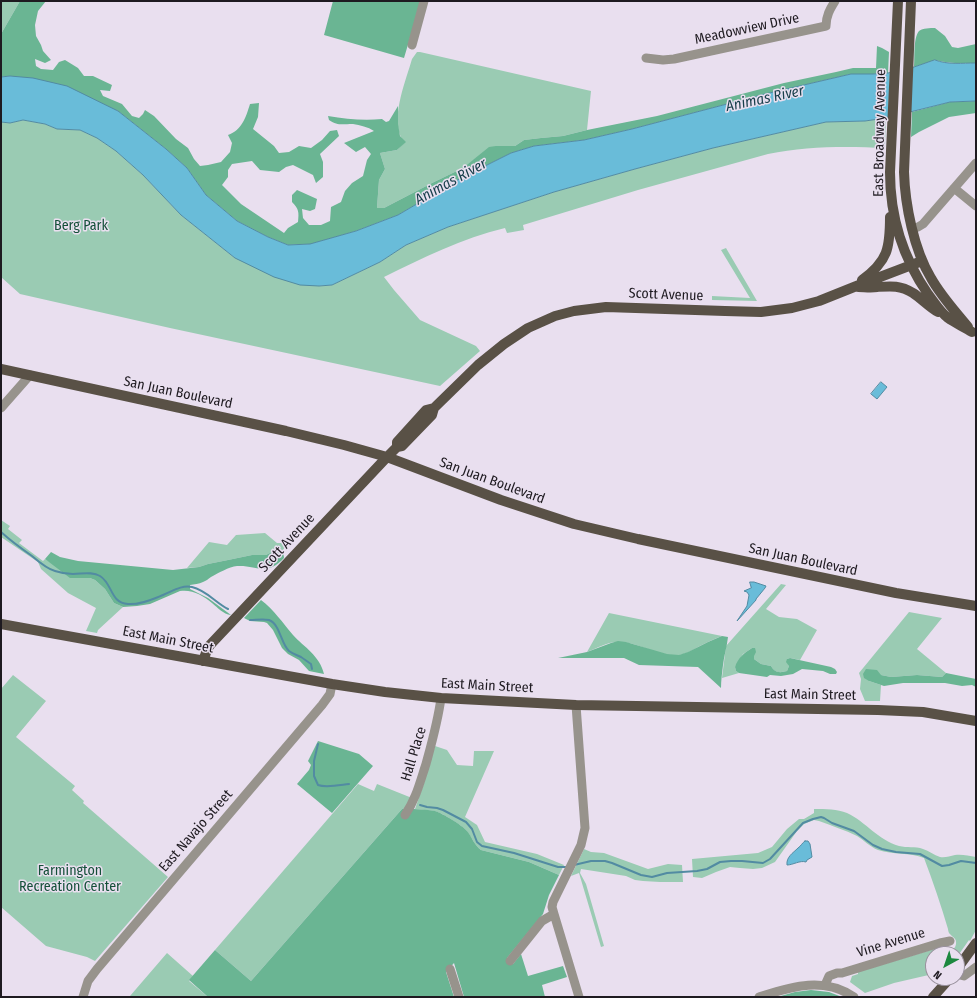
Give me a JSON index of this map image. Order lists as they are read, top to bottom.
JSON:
{
  "streets": {
    "main road": [
      "East Broadway Avenue",
      "Scott Avenue",
      "San Juan Boulevard",
      "East Main Street"
    ],
    "street": [
      "Meadowview Drive",
      "Hall Place",
      "East Navajo Street",
      "Vine Avenue"
    ]
  },
  "crossings": [
    ["East Broadway Avenue", "Scott Avenue"],
    ["Scott Avenue", "San Juan Boulevard"],
    ["Scott Avenue", "East Main Street"],
    ["East Main Street", "Hall Place"],
    ["East Main Street", "East Navajo Street"]
  ],
  "water": ["Animas River"],
  "parks": ["Berg Park", "Farmington Recreation Center"],
  "north": "bottom left"
}
